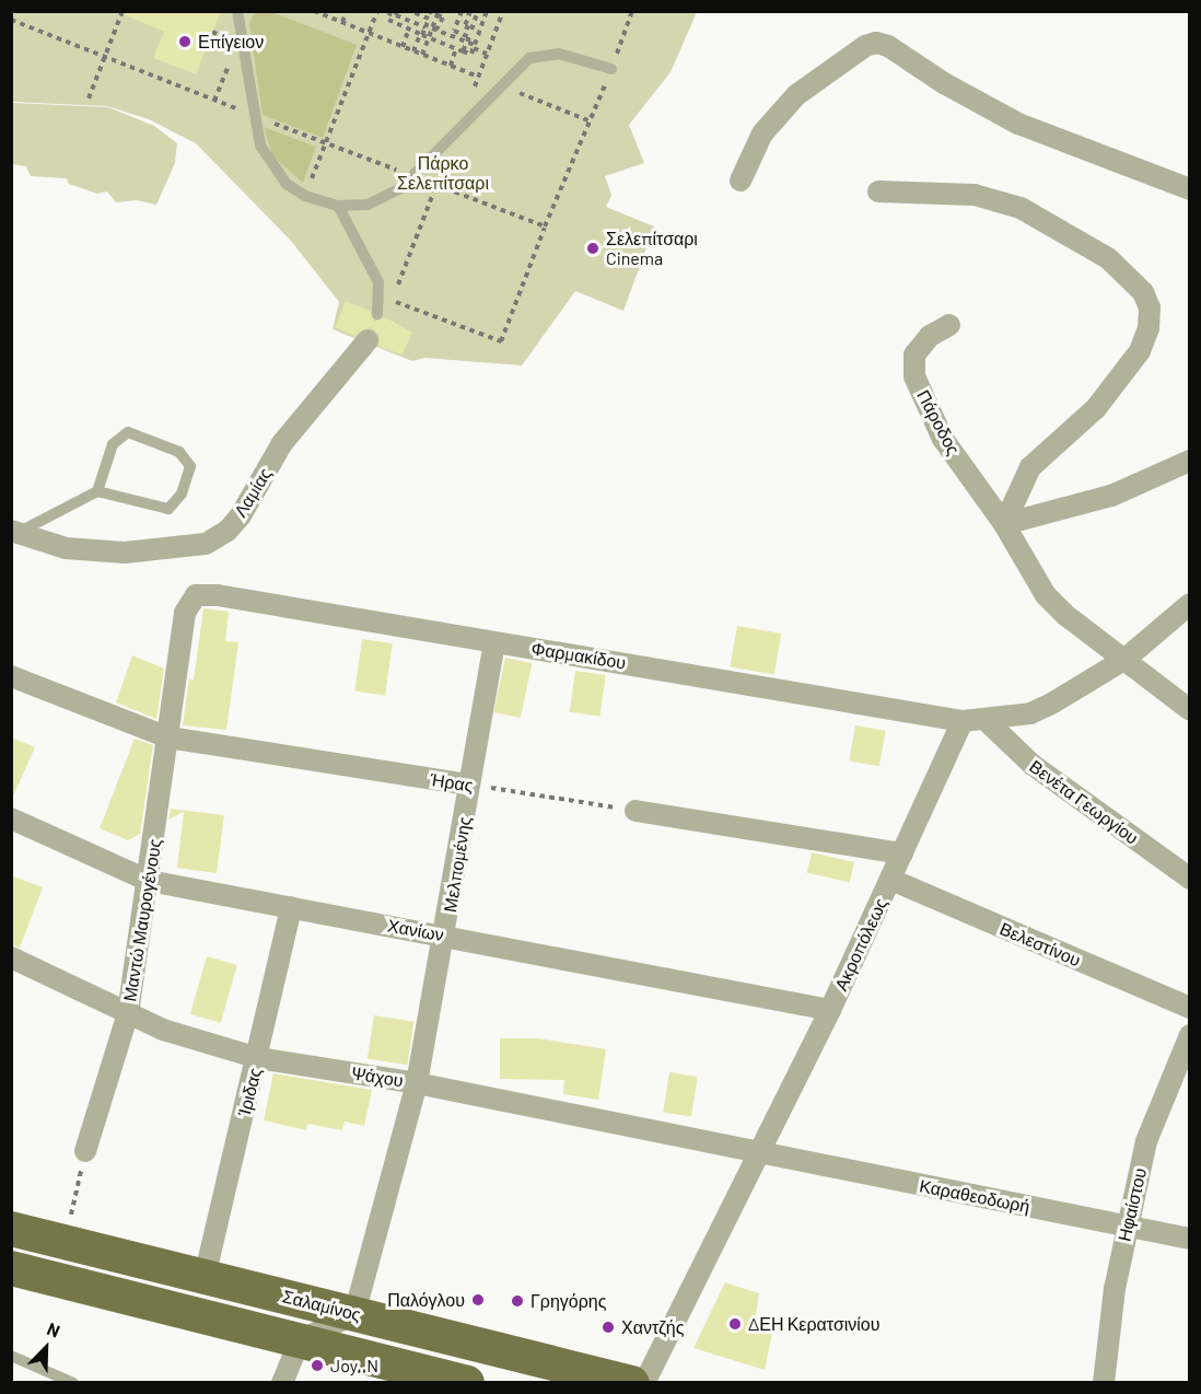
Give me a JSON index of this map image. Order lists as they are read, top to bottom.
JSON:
{
  "streets": {
    "main road": ["Σαλαμίνος"],
    "street": [
      "Πάροδος",
      "Λαμίας",
      "Φαρμακίδου",
      "Ήρας",
      "Βενέτα Γεωργίου",
      "Μελπομένης",
      "Μαντώ Μαυρογένους",
      "Χανίων",
      "Ακροπόλεως",
      "Βελεστίνου",
      "Ψάχου",
      "Ίριδας",
      "Καραθεοδωρή",
      "Ηφαίστου"
    ]
  },
  "crossings": [
    ["Φαρμακίδου", "Μελπομένης"],
    ["Φαρμακίδου", "Μαντώ Μαυρογένους"],
    ["Φαρμακίδου", "Ακροπόλεως"],
    ["Ήρας", "Μελπομένης"],
    ["Ήρας", "Μαντώ Μαυρογένους"],
    ["Μελπομένης", "Χανίων"],
    ["Μελπομένης", "Ψάχου"],
    ["Μελπομένης", "Σαλαμίνος"],
    ["Μαντώ Μαυρογένους", "Χανίων"],
    ["Μαντώ Μαυρογένους", "Ψάχου"],
    ["Χανίων", "Ακροπόλεως"],
    ["Χανίων", "Ίριδας"],
    ["Ακροπόλεως", "Βελεστίνου"],
    ["Ακροπόλεως", "Ψάχου"],
    ["Ακροπόλεως", "Καραθεοδωρή"],
    ["Ψάχου", "Ίριδας"],
    ["Ψάχου", "Καραθεοδωρή"],
    ["Ίριδας", "Σαλαμίνος"],
    ["Καραθεοδωρή", "Ηφαίστου"]
  ],
  "parks": ["Πάρκο Σελεπίτσαρι"],
  "places": [
    "Επίγειον",
    "Σελεπίτσαρι Cinema",
    "Παλόγλου",
    "Γρηγόρης",
    "ΔΕΗ Κερατσινίου",
    "Χαντζής",
    "Joy..N"
  ],
  "north": "top right"
}
